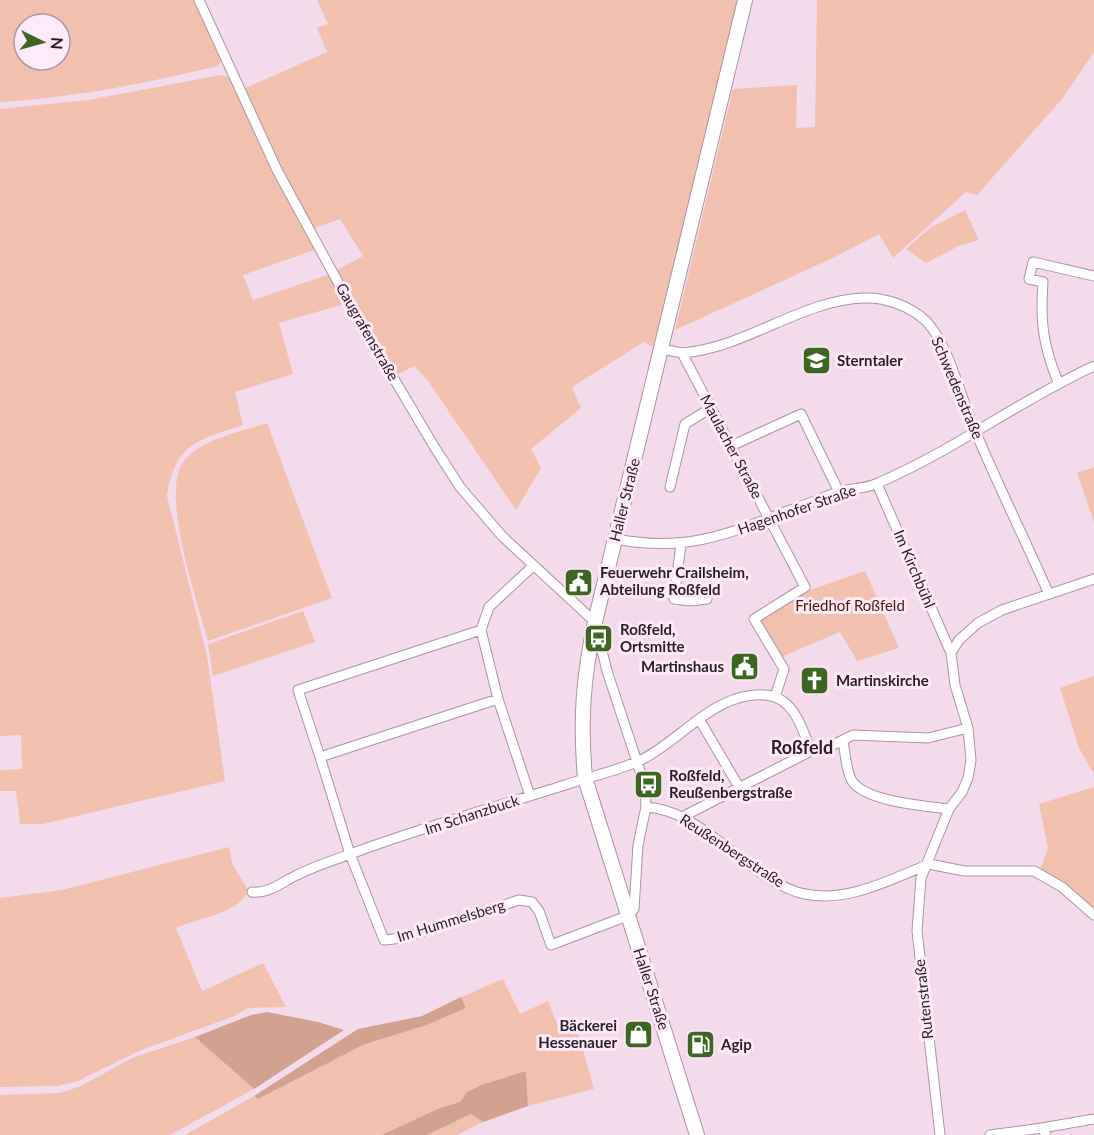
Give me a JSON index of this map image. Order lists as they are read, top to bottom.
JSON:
{
  "streets": {
    "main road": ["Haller Straße"],
    "street": [
      "Gaugrafenstraße",
      "Schwedenstraße",
      "Maulacher Straße",
      "Hagenhofer Straße",
      "Im Kirchbühl",
      "Im Schanzbuck",
      "Reußenbergstraße",
      "Im Hummelsberg",
      "Rutenstraße"
    ]
  },
  "crossings": [
    ["Gaugrafenstraße", "Haller Straße"],
    ["Schwedenstraße", "Maulacher Straße"],
    ["Schwedenstraße", "Hagenhofer Straße"],
    ["Maulacher Straße", "Hagenhofer Straße"],
    ["Haller Straße", "Hagenhofer Straße"],
    ["Haller Straße", "Im Hummelsberg"],
    ["Hagenhofer Straße", "Im Kirchbühl"],
    ["Im Schanzbuck", "Im Hummelsberg"],
    ["Reußenbergstraße", "Rutenstraße"]
  ],
  "districts": ["Roßfeld"],
  "parks": ["Friedhof Roßfeld"],
  "places": {
    "school or university": ["Sterntaler"],
    "public building": ["Feuerwehr Crailsheim, Abteilung Roßfeld", "Martinshaus"],
    "bus stop": ["Roßfeld, Ortsmitte", "Roßfeld, Reußenbergstraße"],
    "church": ["Martinskirche"],
    "shop": ["Bäckerei Hessenauer"],
    "fuel station": ["Agip"]
  },
  "north": "right"
}
